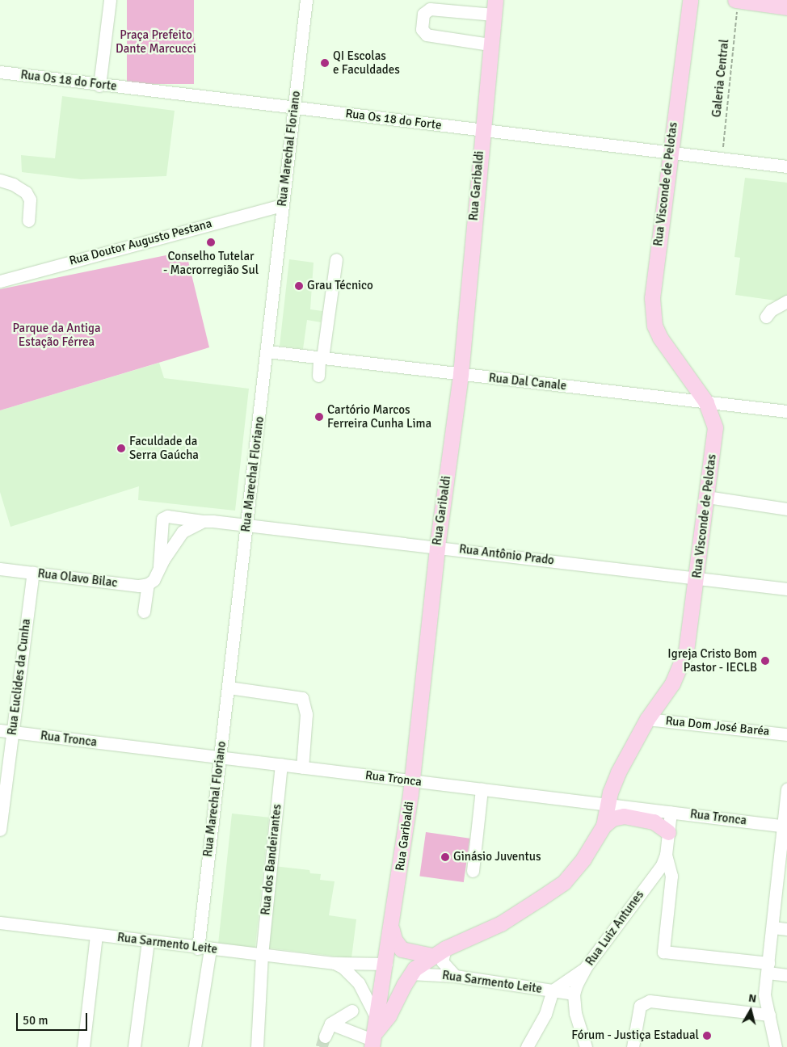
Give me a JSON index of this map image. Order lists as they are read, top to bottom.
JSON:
{
  "streets": {
    "main road": ["Rua Visconde de Pelotas", "Rua Garibaldi"],
    "street": [
      "Rua Os 18 do Forte",
      "Rua Marechal Floriano",
      "Rua Doutor Augusto Pestana",
      "Rua Dal Canale",
      "Rua Antônio Prado",
      "Rua Olavo Bilac",
      "Rua Euclides da Cunha",
      "Rua Dom José Baréa",
      "Rua Tronca",
      "Rua dos Bandeirantes",
      "Rua Luiz Antunes",
      "Rua Sarmento Leite"
    ],
    "path": ["Galeria Central"]
  },
  "crossings": [
    ["Galeria Central", "Rua Os 18 do Forte"],
    ["Rua Os 18 do Forte", "Rua Marechal Floriano"],
    ["Rua Os 18 do Forte", "Rua Visconde de Pelotas"],
    ["Rua Os 18 do Forte", "Rua Garibaldi"],
    ["Rua Marechal Floriano", "Rua Doutor Augusto Pestana"],
    ["Rua Marechal Floriano", "Rua Dal Canale"],
    ["Rua Marechal Floriano", "Rua Antônio Prado"],
    ["Rua Marechal Floriano", "Rua Tronca"],
    ["Rua Marechal Floriano", "Rua Sarmento Leite"],
    ["Rua Visconde de Pelotas", "Rua Garibaldi"],
    ["Rua Visconde de Pelotas", "Rua Dal Canale"],
    ["Rua Visconde de Pelotas", "Rua Antônio Prado"],
    ["Rua Visconde de Pelotas", "Rua Dom José Baréa"],
    ["Rua Visconde de Pelotas", "Rua Tronca"],
    ["Rua Visconde de Pelotas", "Rua Sarmento Leite"],
    ["Rua Garibaldi", "Rua Dal Canale"],
    ["Rua Garibaldi", "Rua Antônio Prado"],
    ["Rua Garibaldi", "Rua Tronca"],
    ["Rua Garibaldi", "Rua Sarmento Leite"],
    ["Rua Antônio Prado", "Rua Olavo Bilac"],
    ["Rua Olavo Bilac", "Rua Euclides da Cunha"],
    ["Rua Euclides da Cunha", "Rua Tronca"],
    ["Rua Tronca", "Rua dos Bandeirantes"],
    ["Rua Tronca", "Rua Luiz Antunes"],
    ["Rua dos Bandeirantes", "Rua Sarmento Leite"],
    ["Rua Luiz Antunes", "Rua Sarmento Leite"]
  ],
  "parks": ["Praça Prefeito Dante Marcucci", "Parque da Antiga Estação Férrea"],
  "places": [
    "QI Escolas e Faculdades",
    "Conselho Tutelar - Macrorregião Sul",
    "Grau Técnico",
    "Cartório Marcos Ferreira Cunha Lima",
    "Faculdade da Serra Gaúcha",
    "Igreja Cristo Bom Pastor - IECLB",
    "Ginásio Juventus",
    "Fórum - Justiça Estadual"
  ],
  "scale_bar": "50 m",
  "north": "top"
}
